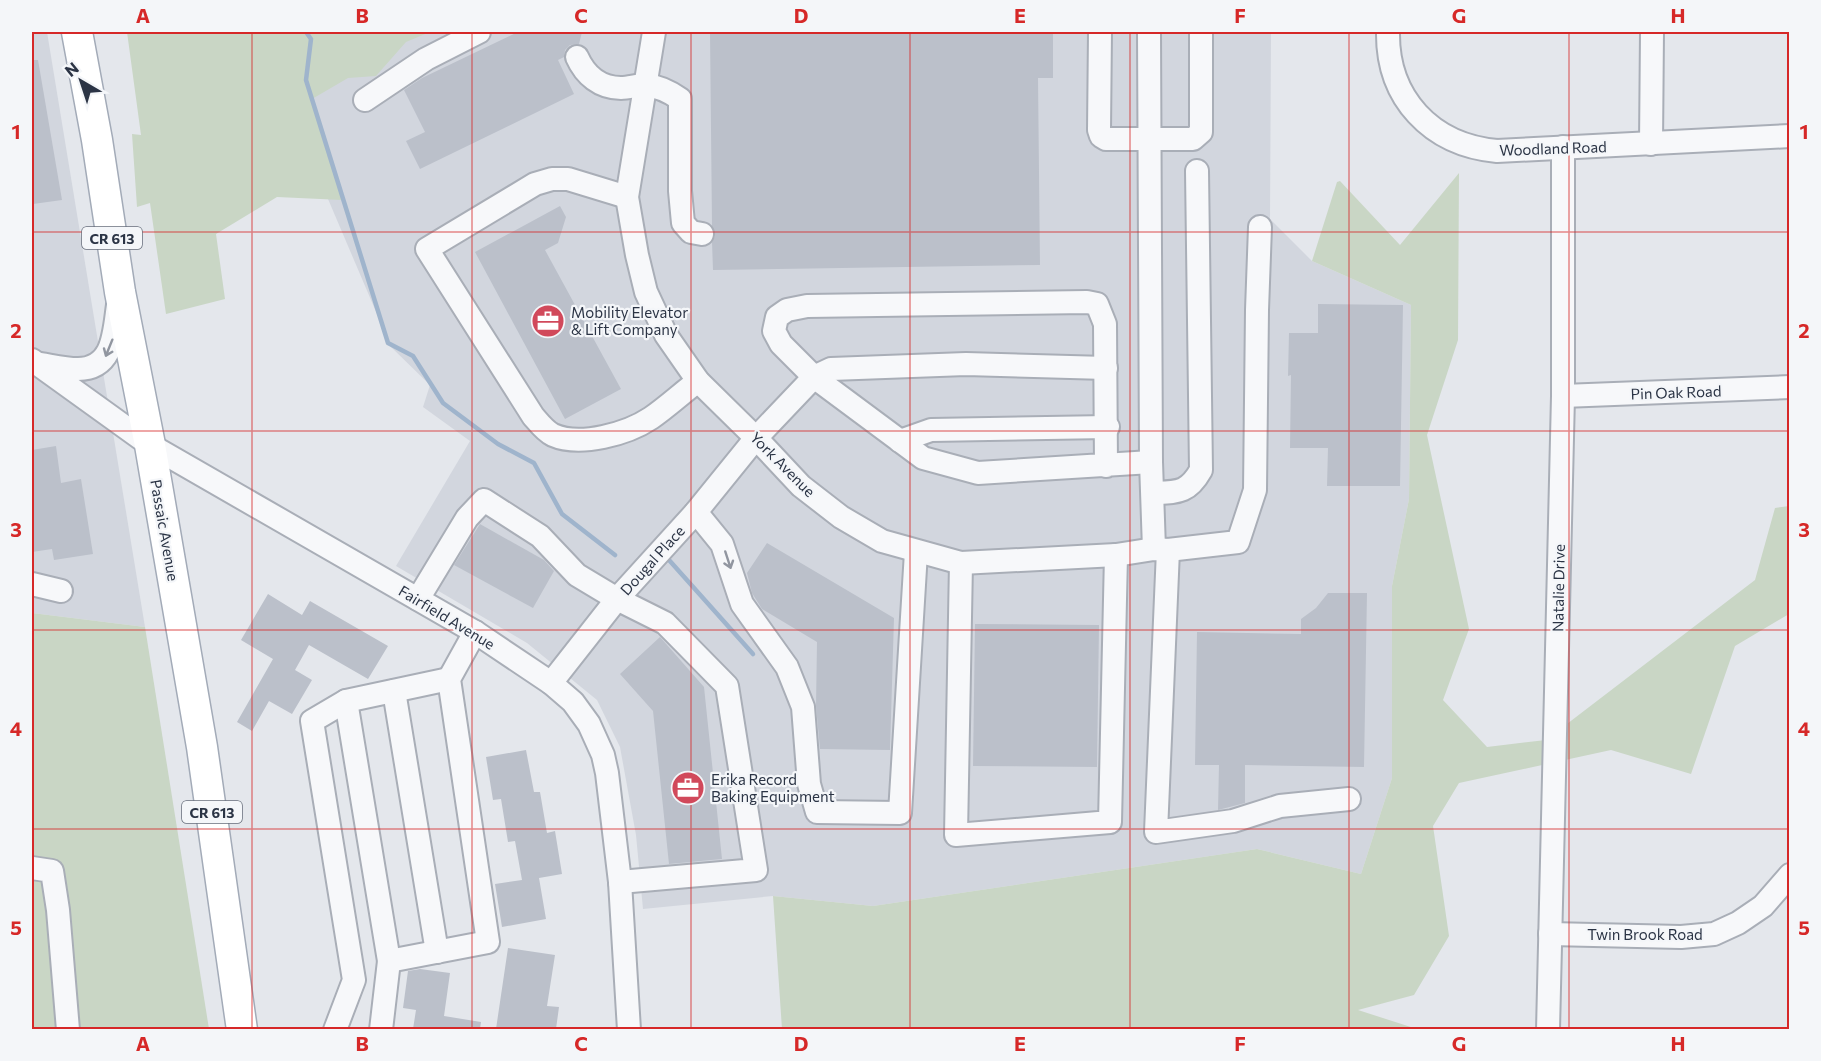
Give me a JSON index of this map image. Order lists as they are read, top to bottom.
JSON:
{
  "streets": {
    "main road": ["CR 613", "Passaic Avenue"],
    "street": [
      "Woodland Road",
      "Pin Oak Road",
      "York Avenue",
      "Dougal Place",
      "Natalie Drive",
      "Fairfield Avenue",
      "Twin Brook Road"
    ]
  },
  "crossings": [
    ["Woodland Road", "Natalie Drive"],
    ["Pin Oak Road", "Natalie Drive"],
    ["York Avenue", "Dougal Place"],
    ["Passaic Avenue", "Fairfield Avenue"],
    ["Dougal Place", "Fairfield Avenue"],
    ["Natalie Drive", "Twin Brook Road"]
  ],
  "places": {
    "office": ["Mobility Elevator & Lift Company", "Erika Record Baking Equipment"]
  },
  "north": "top left",
  "grid": {
    "columns": [
      "A",
      "B",
      "C",
      "D",
      "E",
      "F",
      "G",
      "H"
    ],
    "rows": [
      "1",
      "2",
      "3",
      "4",
      "5"
    ]
  }
}
